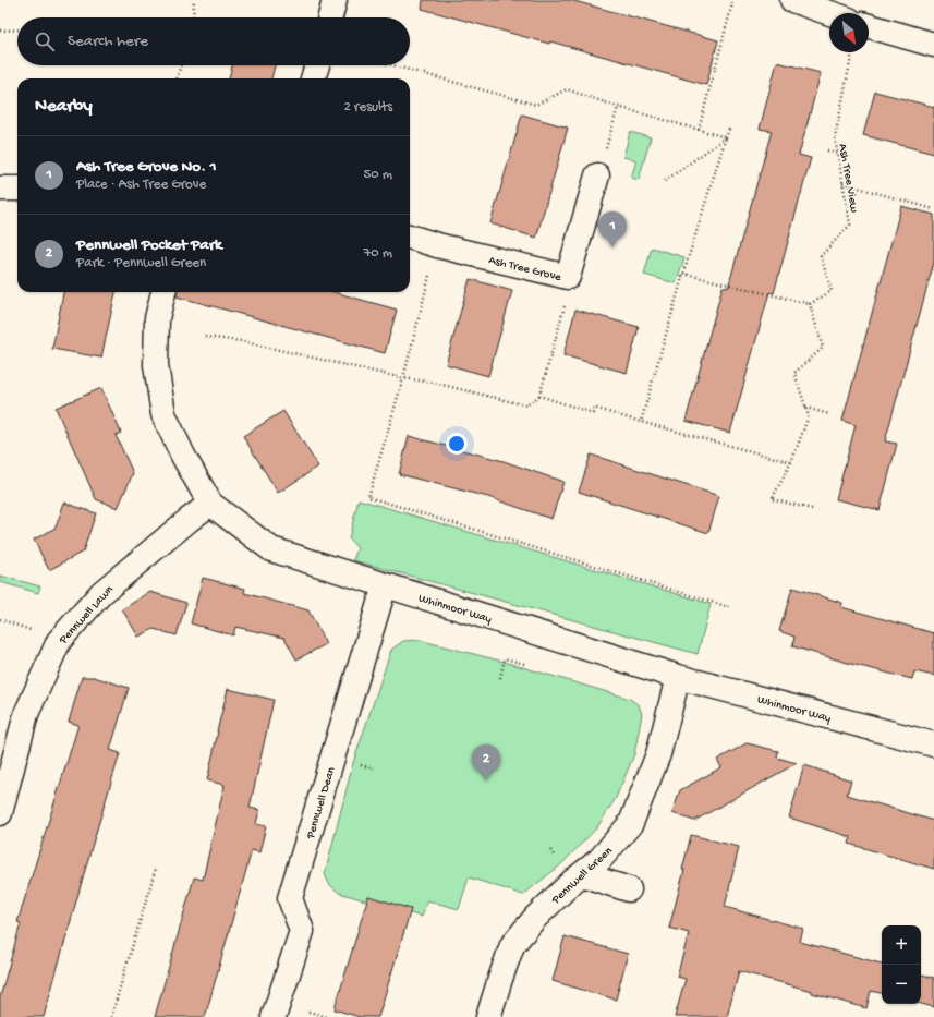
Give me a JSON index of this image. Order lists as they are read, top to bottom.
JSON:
{
  "streets": {
    "street": [
      "Ash Tree Grove",
      "Whinmoor Way",
      "Pennwell Lawn",
      "Pennwell Dean",
      "Pennwell Green"
    ],
    "path": ["Ash Tree View"]
  },
  "crossings": [
    ["Whinmoor Way", "Pennwell Lawn"],
    ["Whinmoor Way", "Pennwell Dean"],
    ["Whinmoor Way", "Pennwell Green"]
  ],
  "north": "bottom right",
  "page": {
    "search": "Search here",
    "heading": ["Nearby", "2 results"],
    "list": [
      {
        "mark": "1",
        "name": "Ash Tree Grove No. 1",
        "note": "Place · Ash Tree Grove",
        "value": "50 m"
      },
      {
        "mark": "2",
        "name": "Pennwell Pocket Park",
        "note": "Park · Pennwell Green",
        "value": "70 m"
      }
    ],
    "pins": ["1", "2"],
    "map_buttons": ["+", "−"]
  }
}
